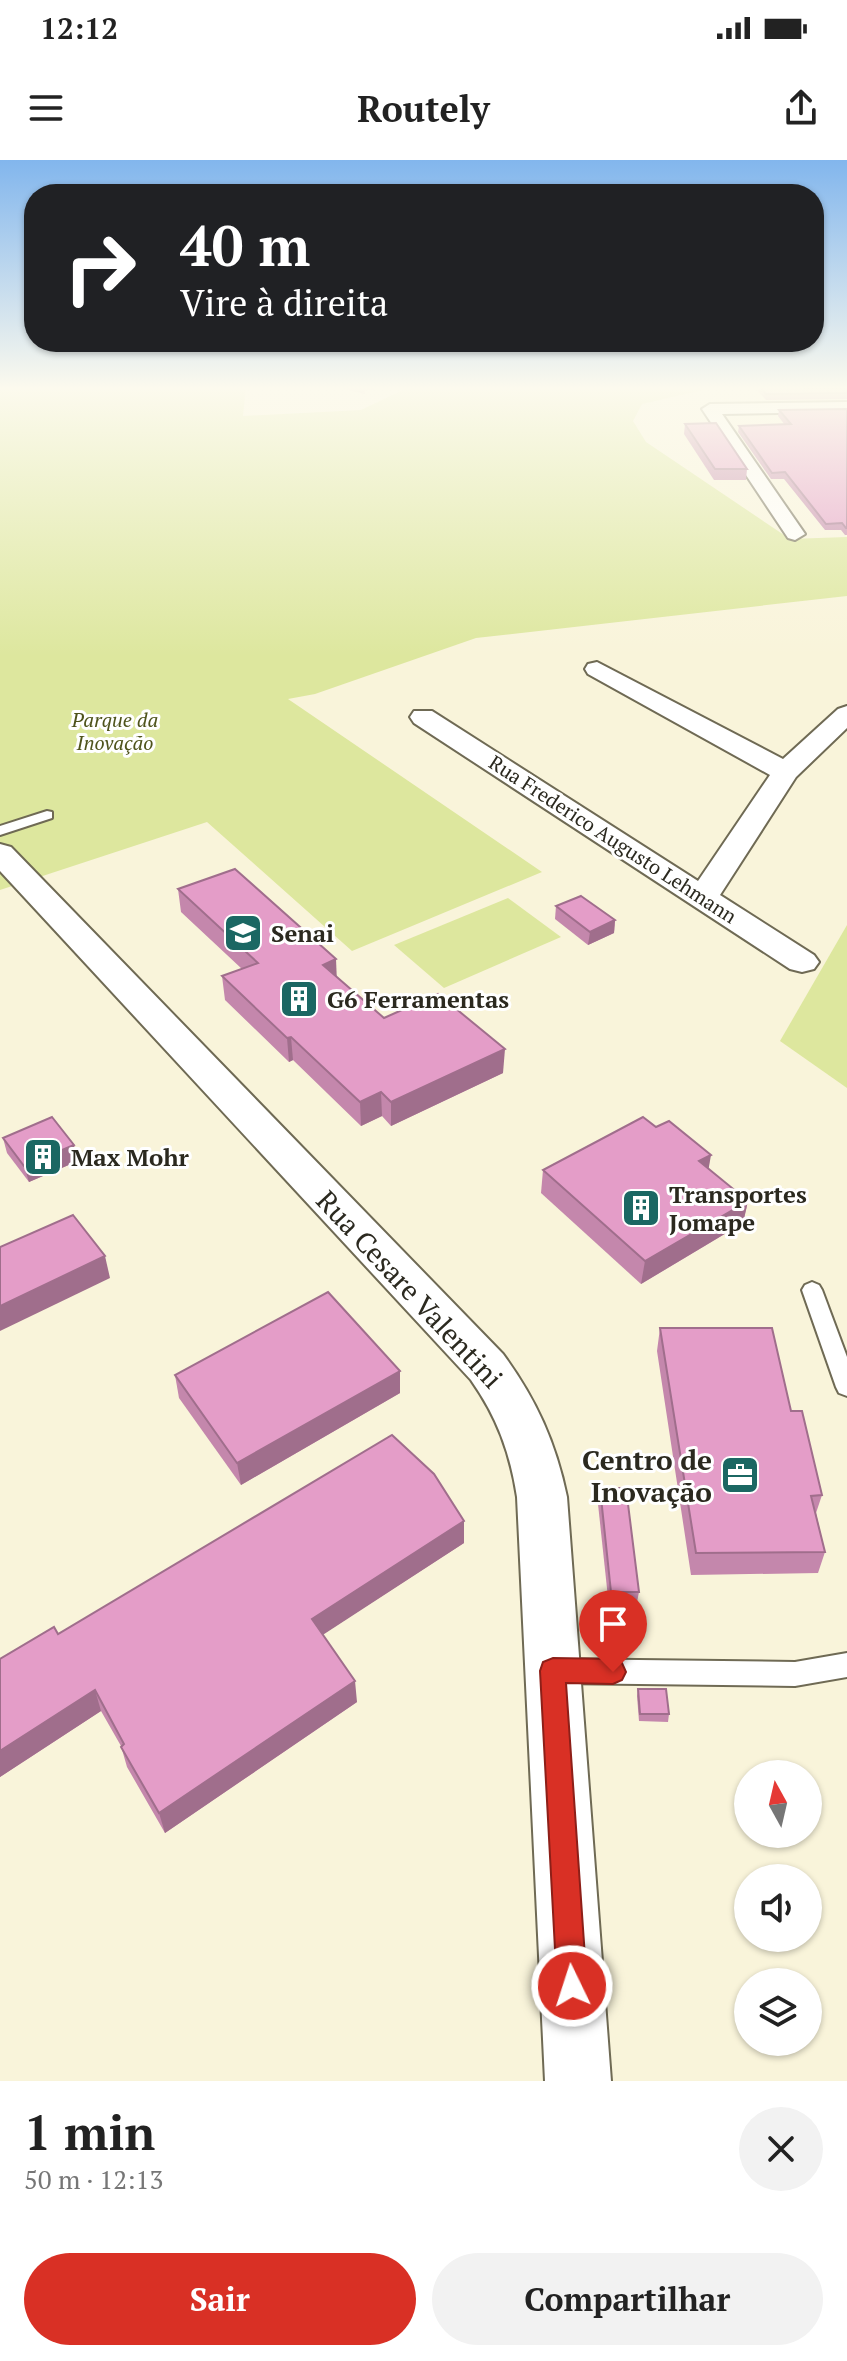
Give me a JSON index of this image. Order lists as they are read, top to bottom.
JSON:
{
  "streets": {
    "street": ["Rua Frederico Augusto Lehmann", "Rua Cesare Valentini"]
  },
  "parks": ["Parque da Inovação"],
  "places": {
    "school or university": ["Senai"],
    "building": ["G6 Ferramentas", "Max Mohr", "Transportes Jomape"],
    "office": ["Centro de Inovação"]
  },
  "north": "top",
  "page": {
    "status": "12:12",
    "header": "Routely",
    "turn": ["40 m", "Vire à direita"],
    "heading": ["1 min", "50 m · 12:13"],
    "buttons": ["Sair", "Compartilhar"]
  }
}
